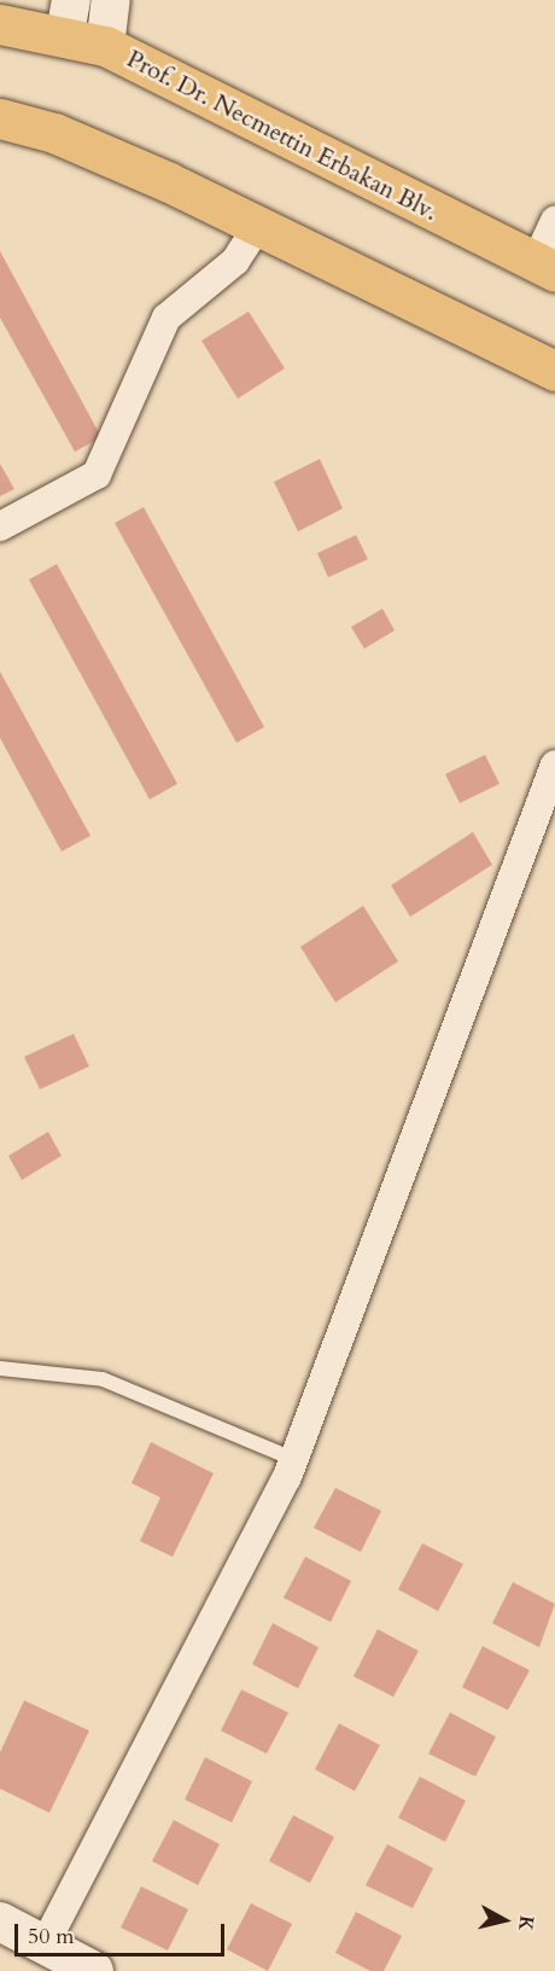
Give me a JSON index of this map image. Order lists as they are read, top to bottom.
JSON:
{
  "streets": {
    "main road": ["Prof. Dr. Necmettin Erbakan Blv."]
  },
  "scale_bar": "50 m",
  "north": "right"
}
